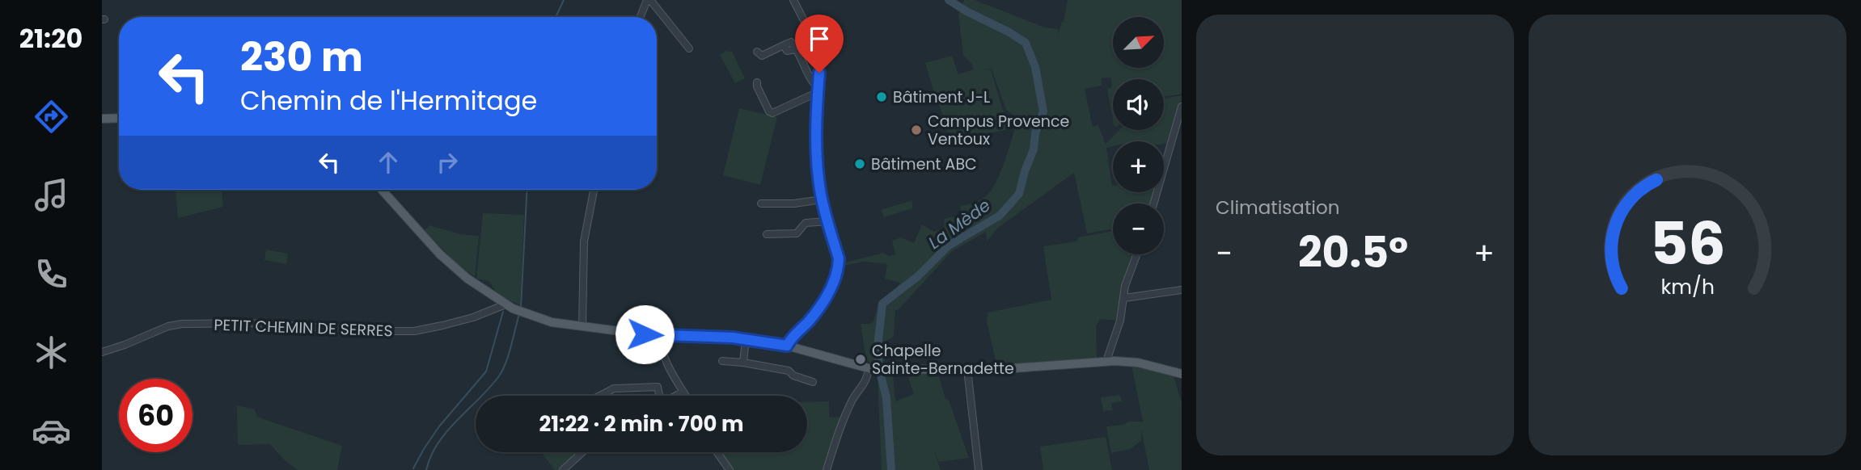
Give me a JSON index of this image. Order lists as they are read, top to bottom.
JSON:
{
  "streets": {
    "street": ["PETIT CHEMIN DE SERRES"]
  },
  "water": ["La Mède"],
  "places": [
    "Bâtiment J-L",
    "Campus Provence Ventoux",
    "Bâtiment ABC",
    "Chapelle Sainte-Bernadette"
  ],
  "north": "top right",
  "page": {
    "tabs": "21:20",
    "tile": "Climatisation",
    "map_buttons": ["+", "−"],
    "turn": ["230 m", "Chemin de l'Hermitage"],
    "heat": ["−", "20.5°", "+"],
    "limit": "60",
    "trip": "21:22 · 2 min · 700 m",
    "gauge": ["56", "km/h"]
  }
}
